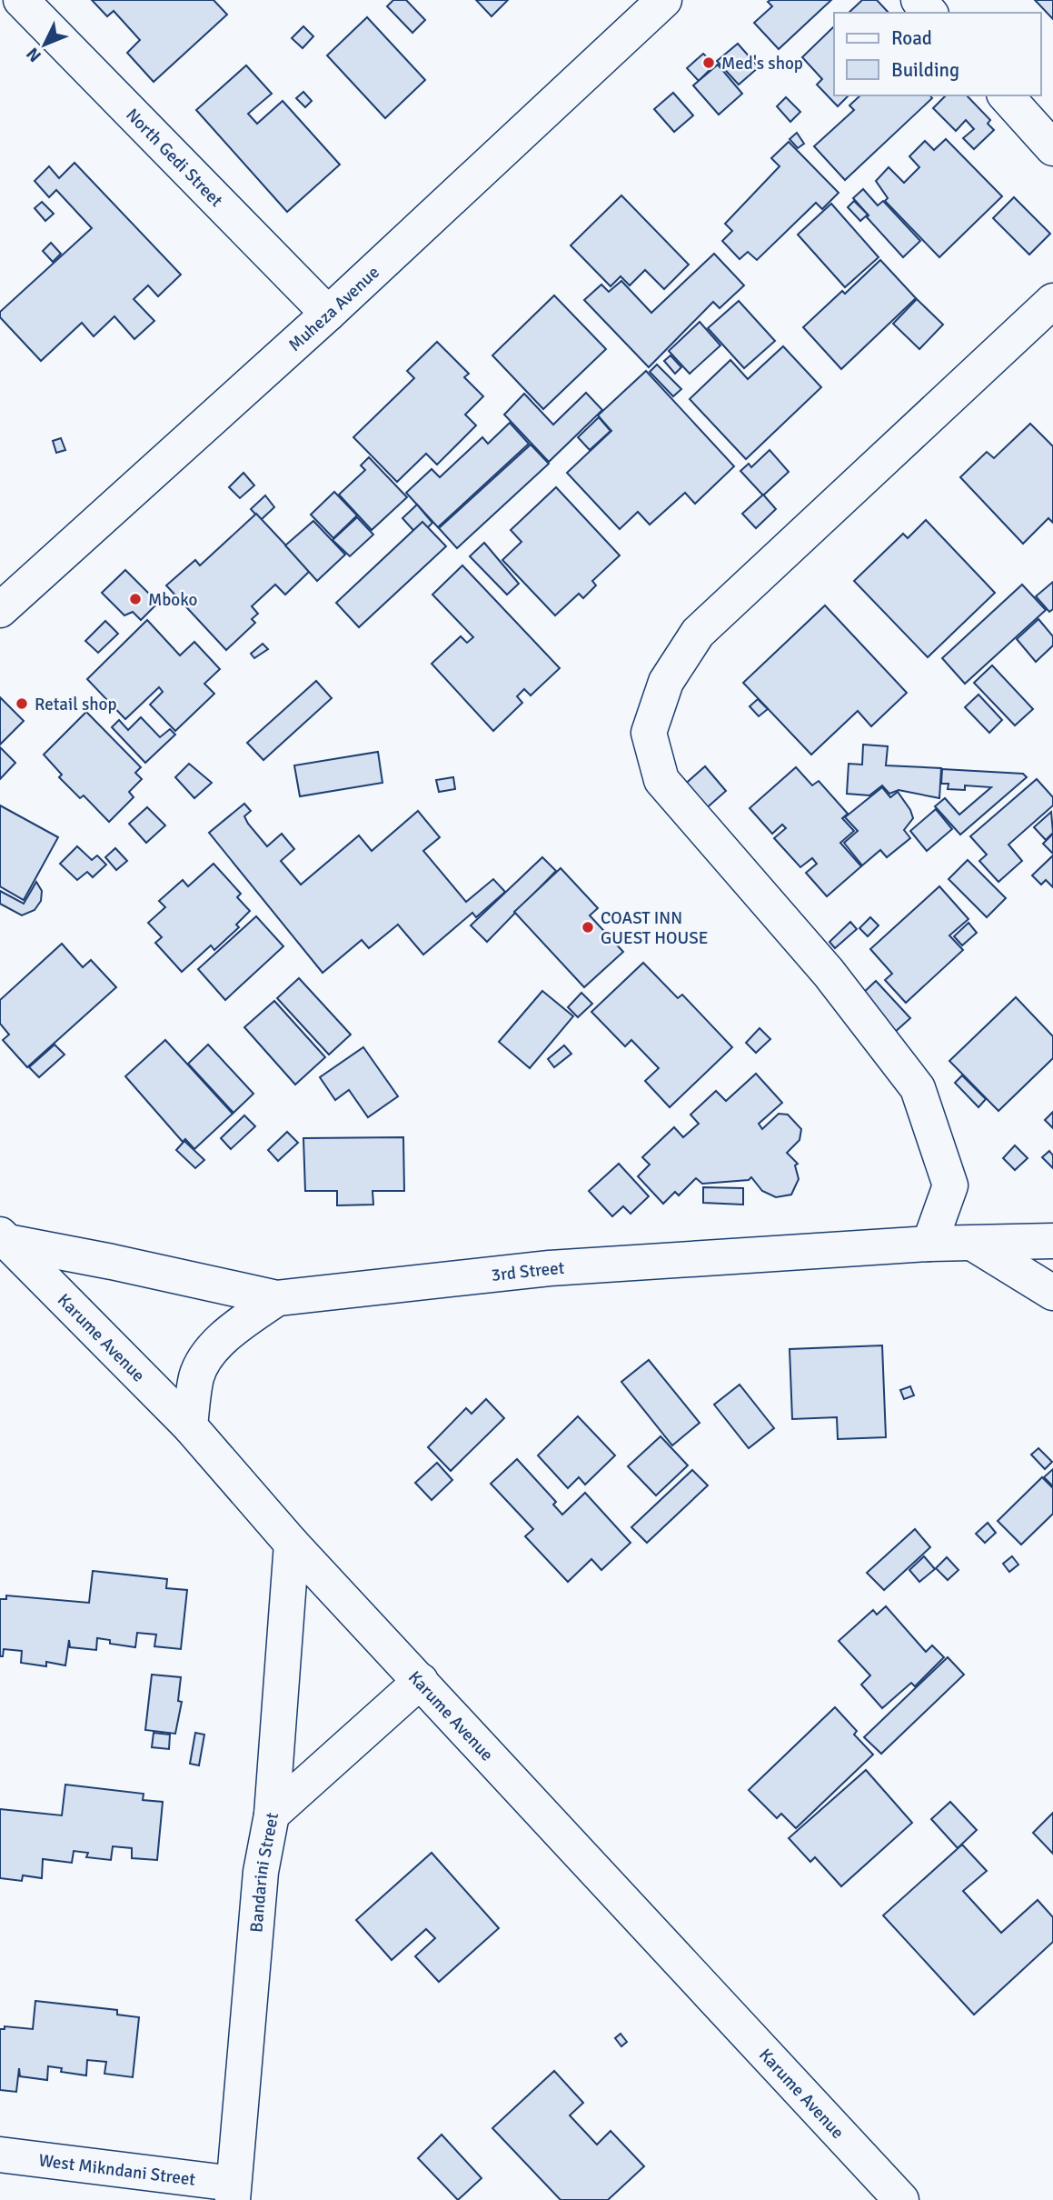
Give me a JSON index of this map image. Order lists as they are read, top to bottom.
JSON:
{
  "streets": {
    "street": [
      "North Gedi Street",
      "Muheza Avenue",
      "3rd Street",
      "Karume Avenue",
      "Bandarini Street",
      "West Mikndani Street"
    ]
  },
  "crossings": [
    ["North Gedi Street", "Muheza Avenue"],
    ["3rd Street", "Karume Avenue"],
    ["Karume Avenue", "Bandarini Street"],
    ["Bandarini Street", "West Mikndani Street"]
  ],
  "places": [
    "Med's shop",
    "Mboko",
    "Retail shop",
    "COAST INN GUEST HOUSE"
  ],
  "legend": ["Road", "Building"],
  "north": "bottom left"
}
